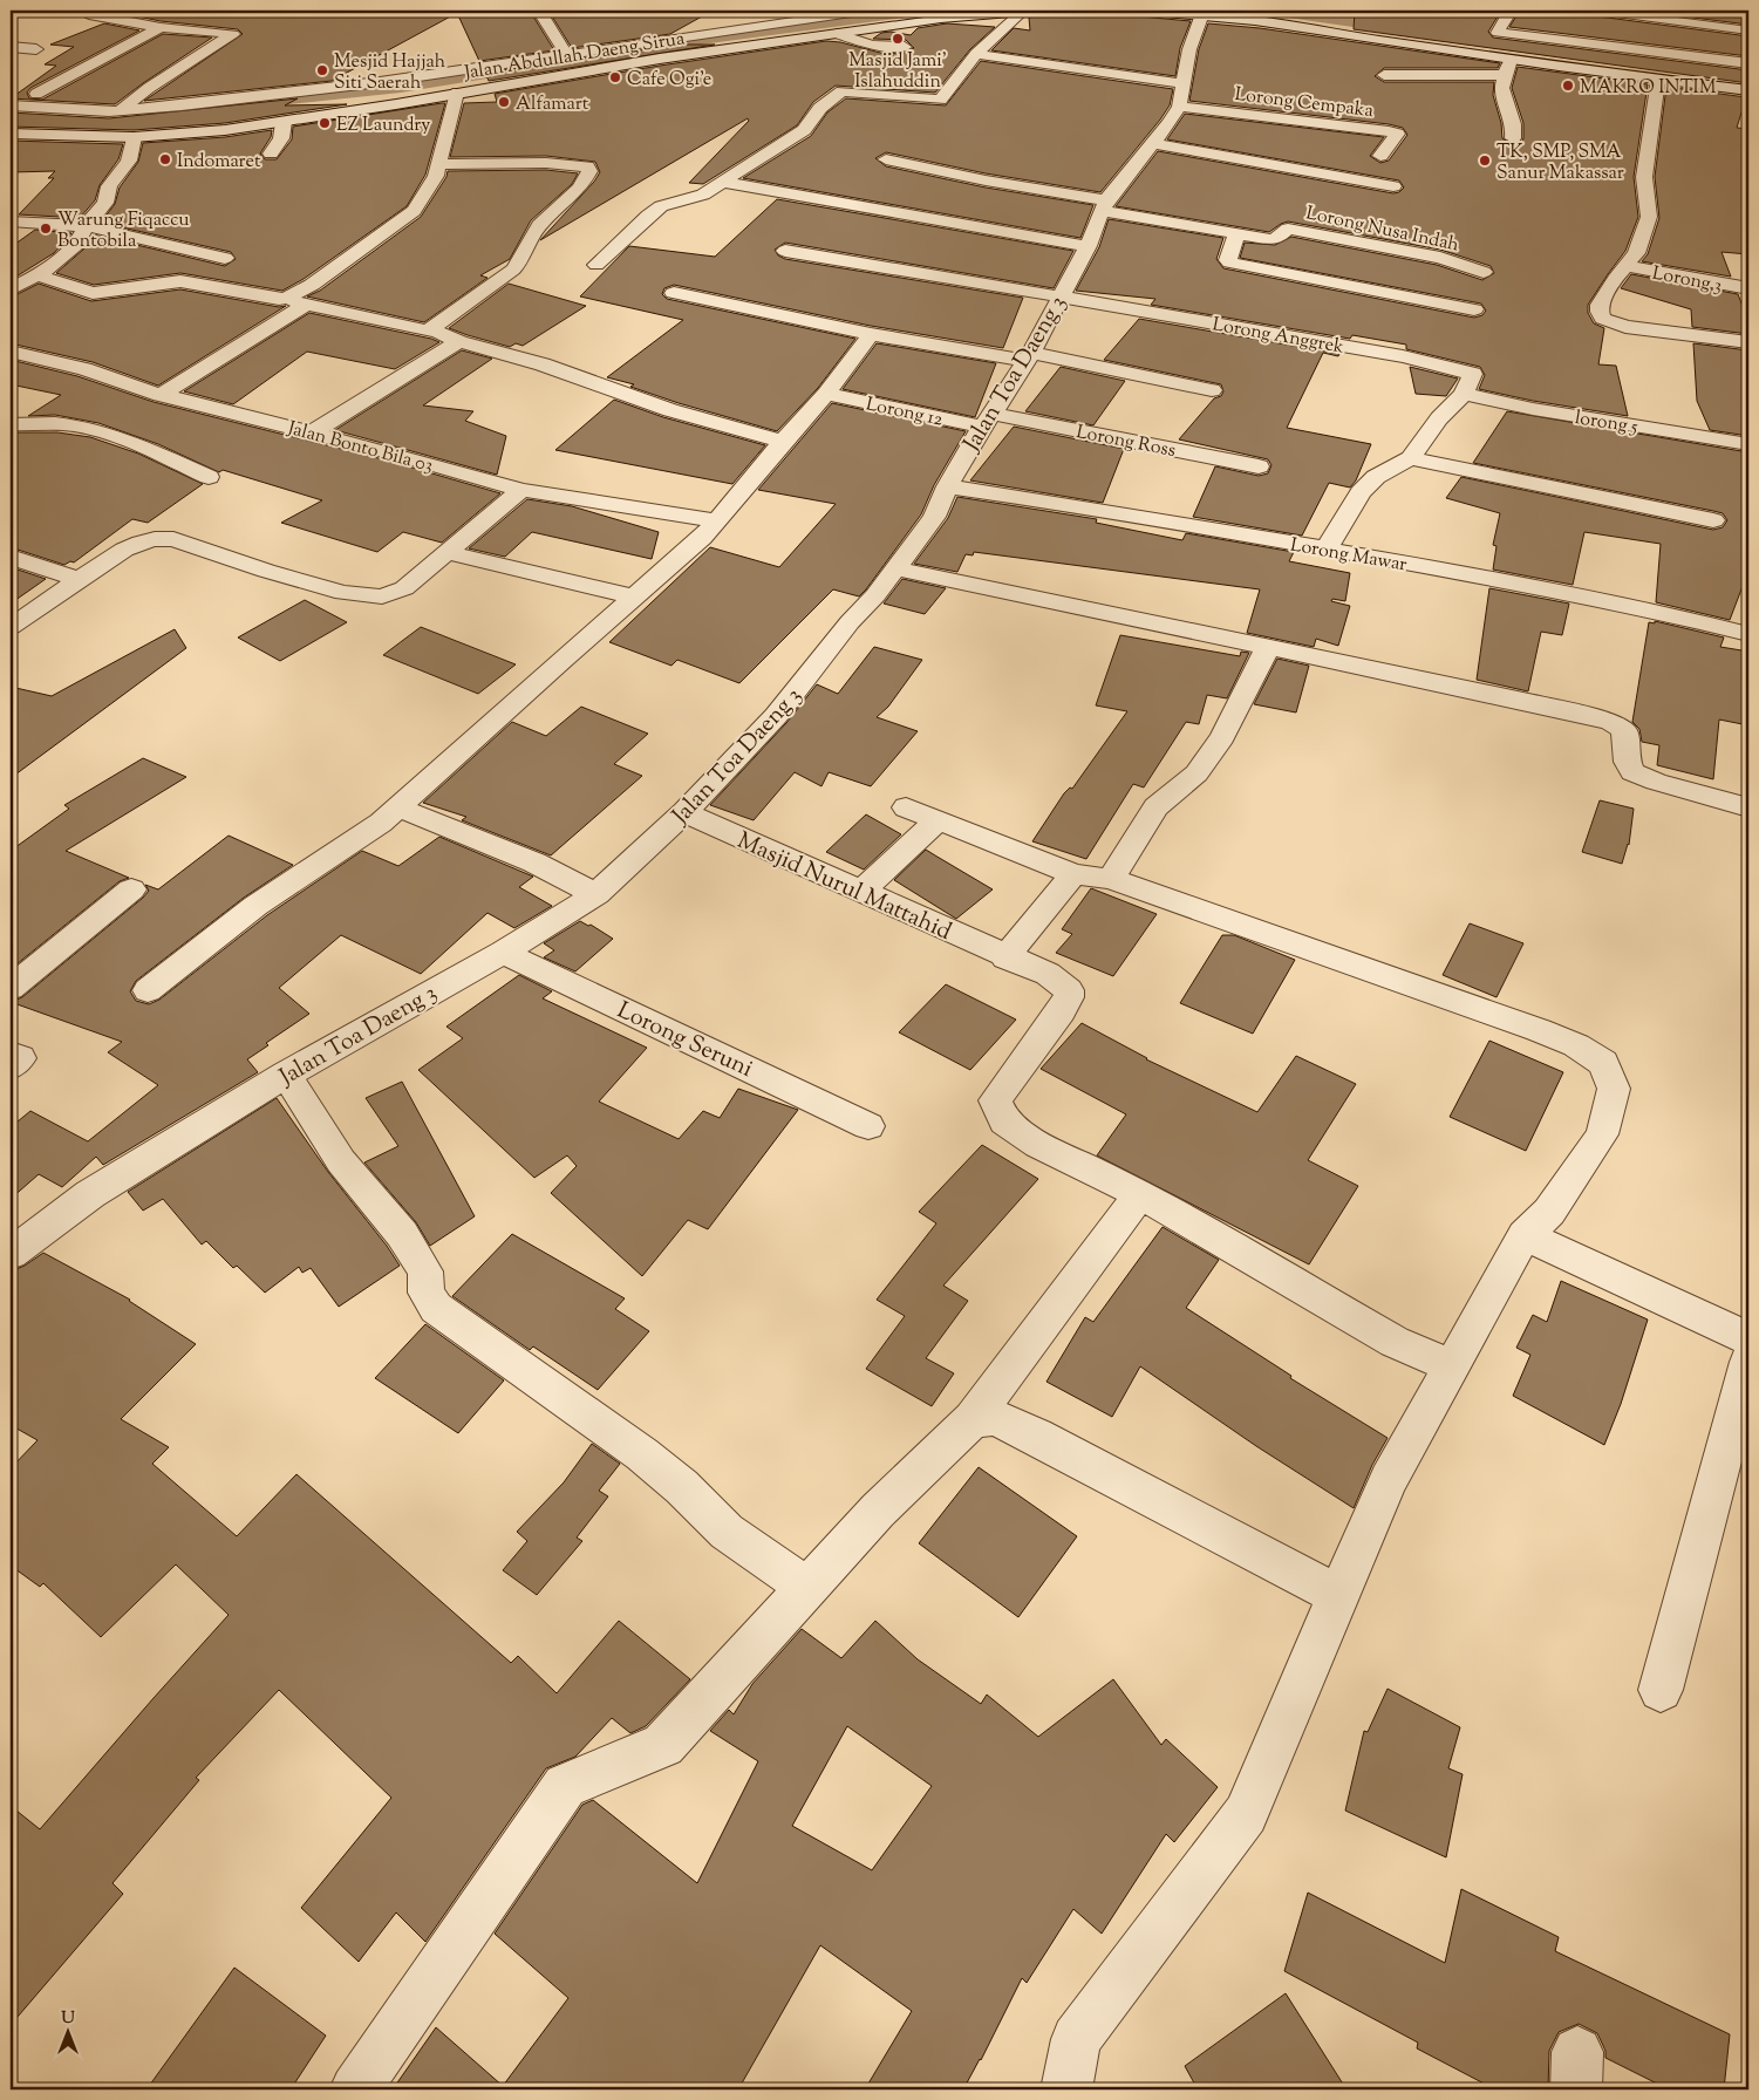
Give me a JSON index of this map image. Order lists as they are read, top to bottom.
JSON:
{
  "streets": {
    "street": [
      "Jalan Abdullah Daeng Sirua",
      "Lorong Cempaka",
      "Lorong Nusa Indah",
      "Lorong 3",
      "Lorong Anggrek",
      "Jalan Toa Daeng 3",
      "Lorong 12",
      "lorong 5",
      "Lorong Ross",
      "Jalan Bonto Bila 03",
      "Lorong Mawar",
      "Masjid Nurul Mattahid",
      "Lorong Seruni"
    ]
  },
  "crossings": [
    ["Lorong Cempaka", "Jalan Toa Daeng 3"],
    ["Lorong Nusa Indah", "Jalan Toa Daeng 3"],
    ["Lorong Anggrek", "Jalan Toa Daeng 3"],
    ["Lorong Anggrek", "lorong 5"],
    ["Jalan Toa Daeng 3", "Lorong 12"],
    ["Jalan Toa Daeng 3", "Lorong Ross"],
    ["Jalan Toa Daeng 3", "Lorong Mawar"],
    ["Jalan Toa Daeng 3", "Masjid Nurul Mattahid"],
    ["Jalan Toa Daeng 3", "Lorong Seruni"],
    ["Lorong 12", "Lorong Ross"]
  ],
  "places": [
    "Masjid Jami' Islahuddin",
    "Mesjid Hajjah Siti Saerah",
    "Cafe Ogi'e",
    "MAKRO INTIM",
    "Alfamart",
    "EZ Laundry",
    "Indomaret",
    "TK, SMP, SMA Sanur Makassar",
    "Warung Fiqaccu Bontobila"
  ],
  "north": "top"
}
